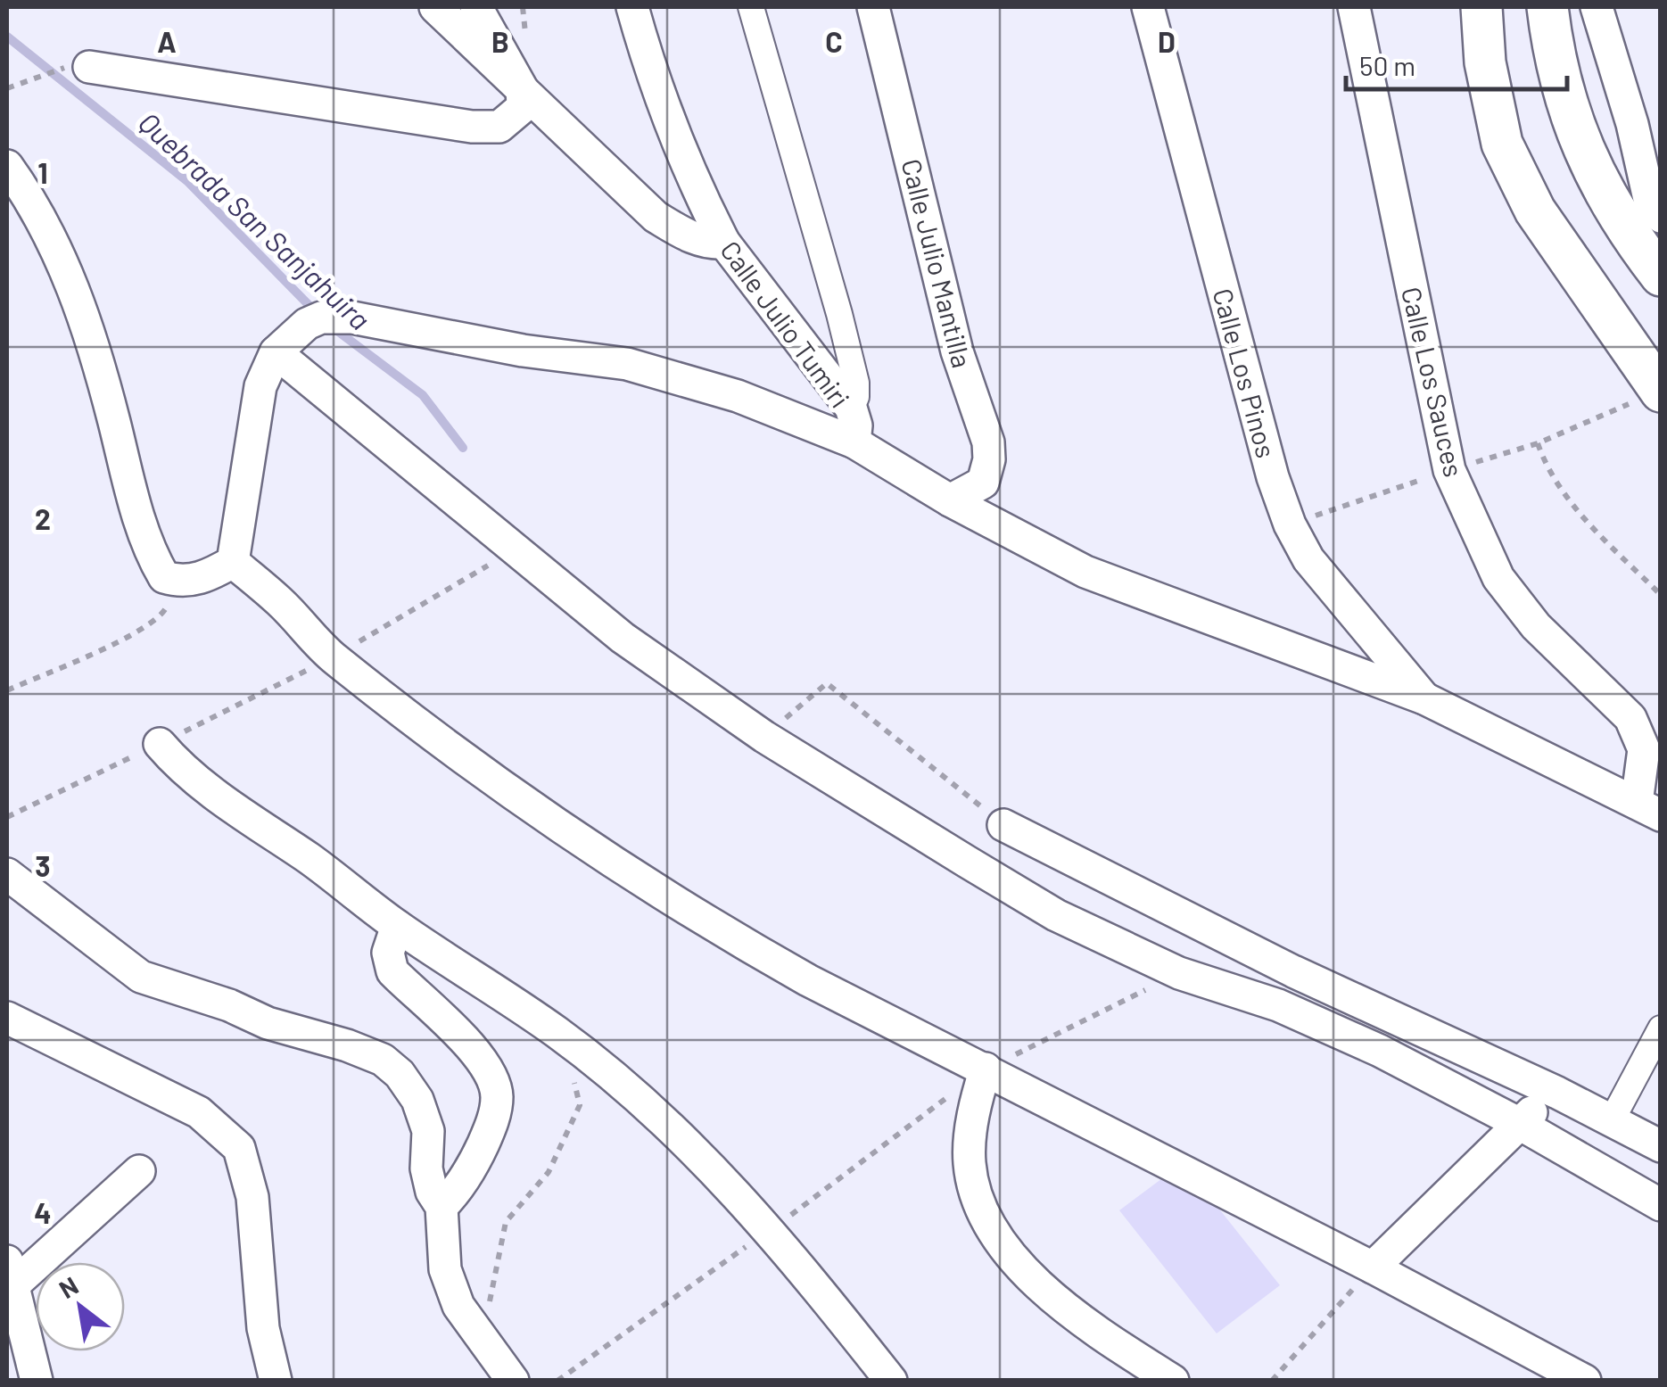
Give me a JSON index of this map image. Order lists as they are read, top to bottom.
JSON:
{
  "streets": {
    "street": [
      "Calle Julio Mantilla",
      "Calle Julio Tumiri",
      "Calle Los Pinos",
      "Calle Los Sauces"
    ]
  },
  "water": ["Quebrada San Sanjahuira"],
  "scale_bar": "50 m",
  "north": "top left",
  "grid": {
    "columns": [
      "A",
      "B",
      "C",
      "D"
    ],
    "rows": [
      "1",
      "2",
      "3",
      "4"
    ]
  }
}
